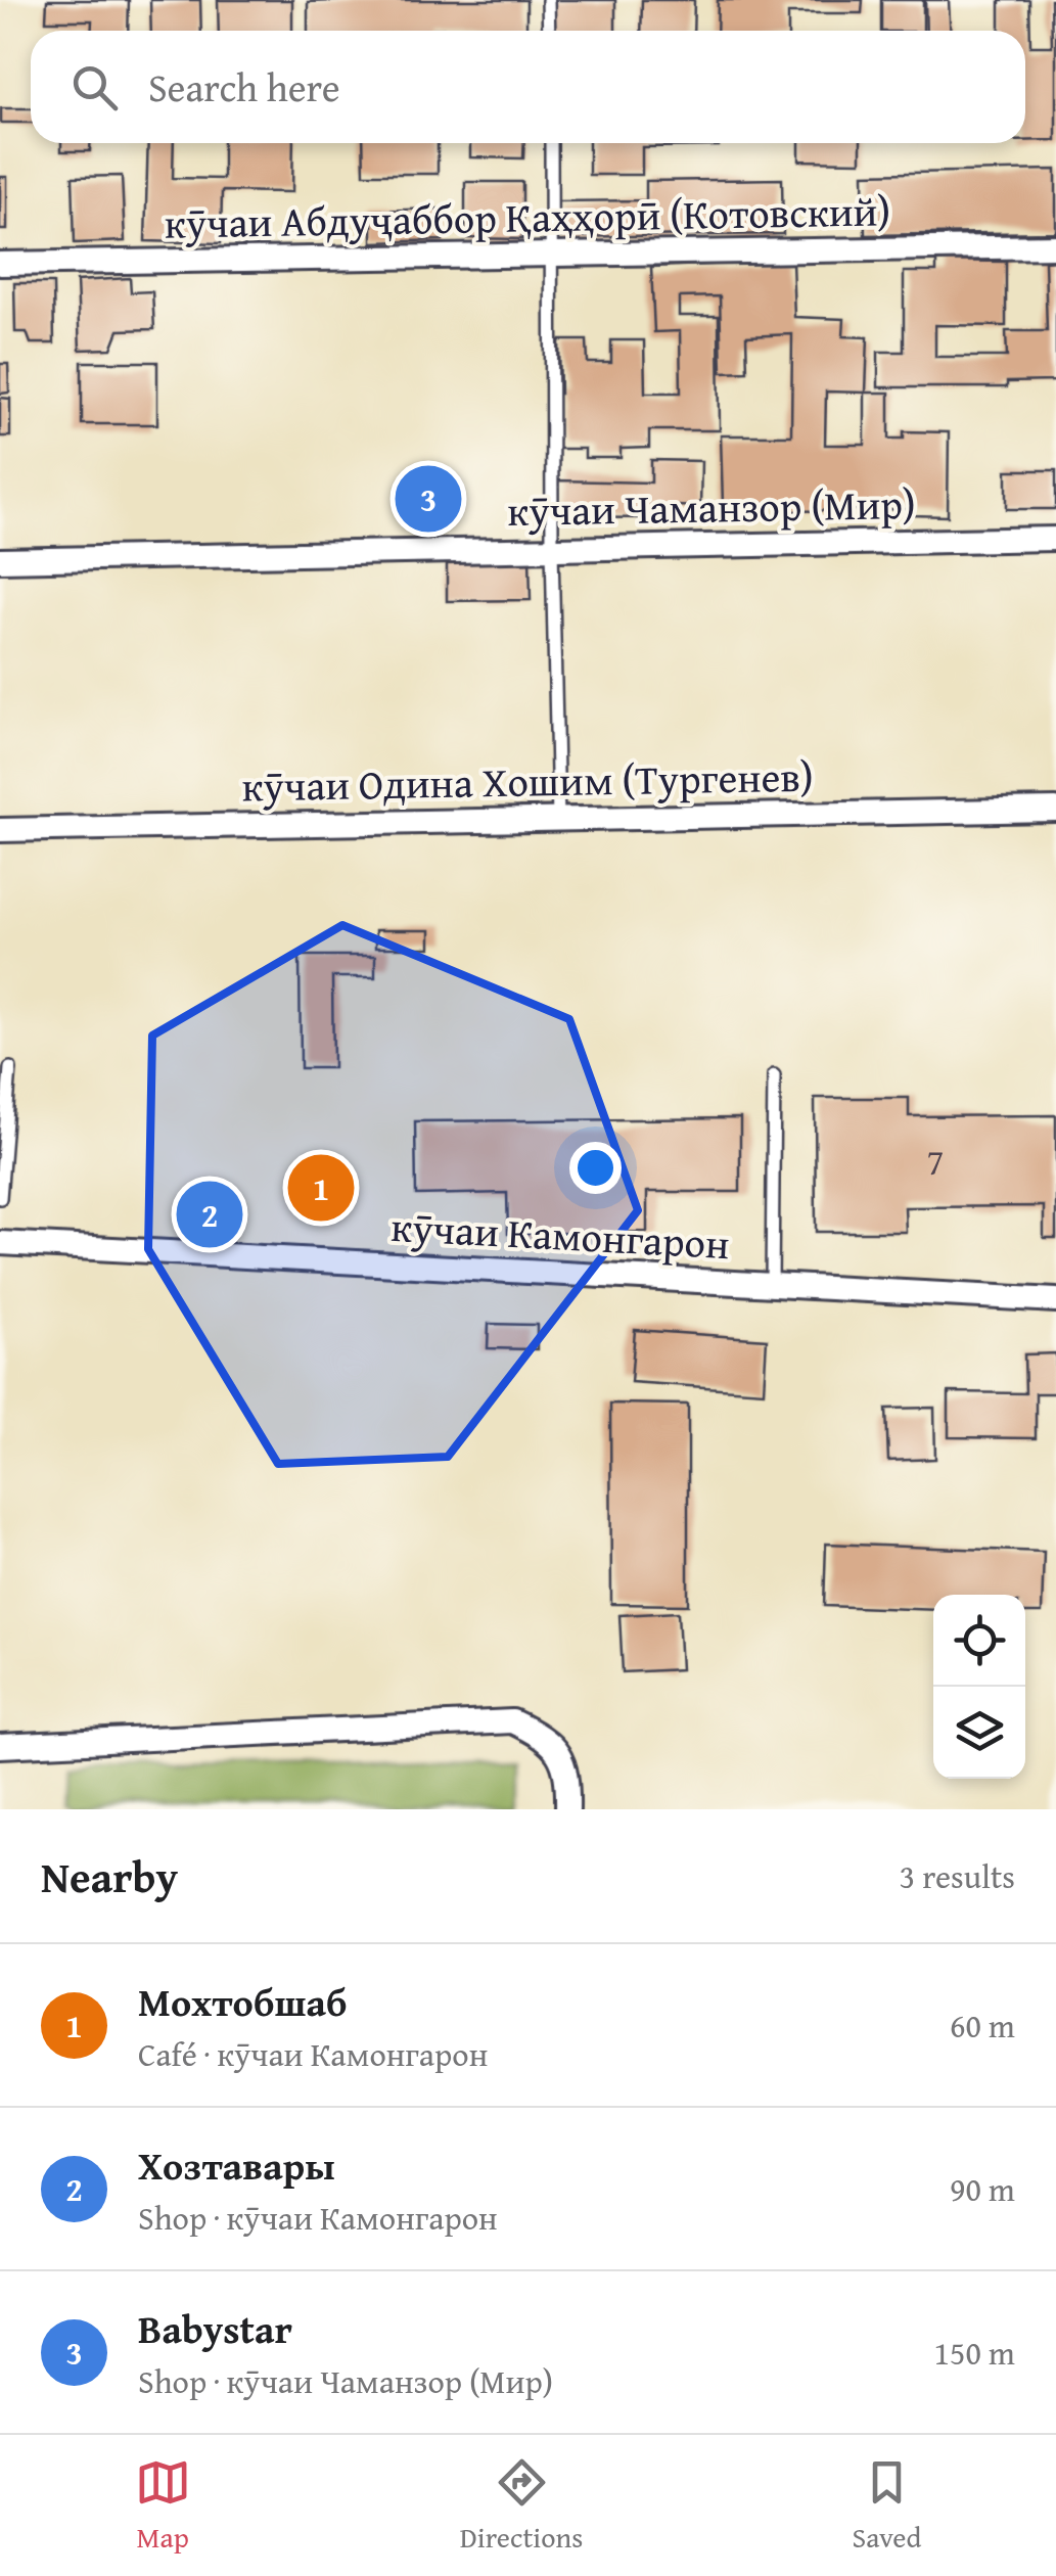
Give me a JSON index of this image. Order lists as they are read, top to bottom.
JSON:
{
  "streets": {
    "street": [
      "кӯчаи Абдуҷаббор Қаҳҳорӣ (Котовский)",
      "кӯчаи Чаманзор (Мир)",
      "кӯчаи Одина Хошим (Тургенев)",
      "кӯчаи Камонгарон"
    ]
  },
  "house_numbers": ["7"],
  "page": {
    "search": "Search here",
    "pins": ["3", "1", "2"],
    "heading": ["Nearby", "3 results"],
    "list": [
      {
        "mark": "1",
        "name": "Мохтобшаб",
        "note": "Café · кӯчаи Камонгарон",
        "value": "60 m"
      },
      {
        "mark": "2",
        "name": "Хозтавары",
        "note": "Shop · кӯчаи Камонгарон",
        "value": "90 m"
      },
      {
        "mark": "3",
        "name": "Babystar",
        "note": "Shop · кӯчаи Чаманзор (Мир)",
        "value": "150 m"
      }
    ],
    "nav": ["Map", "Directions", "Saved"]
  }
}
